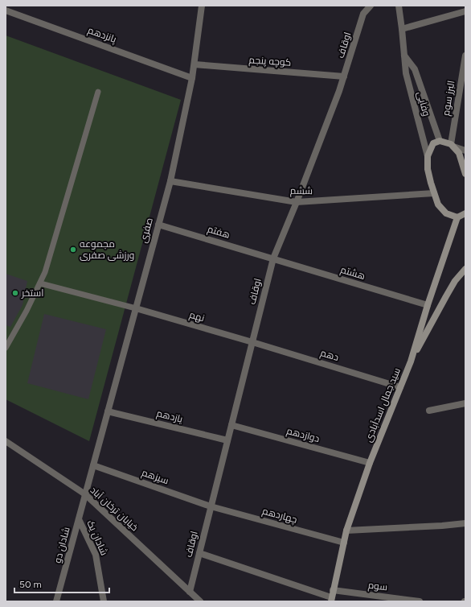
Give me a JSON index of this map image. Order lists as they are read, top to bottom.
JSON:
{
  "streets": {
    "main road": ["سید جمال اسدآبادی"],
    "street": [
      "پانزدهم",
      "اوقاف",
      "کوچه پنجم",
      "البرز سوم",
      "وفایی",
      "ششم",
      "صفری",
      "هفتم",
      "هشتم",
      "نهم",
      "دهم",
      "یازدهم",
      "دوازدهم",
      "سیزهم",
      "خیابان ترخان آباد",
      "چهاردهم",
      "شادان یک",
      "شادان دو",
      "سوم"
    ]
  },
  "crossings": [
    ["پانزدهم", "صفری"],
    ["اوقاف", "کوچه پنجم"],
    ["اوقاف", "ششم"],
    ["اوقاف", "هفتم"],
    ["اوقاف", "هشتم"],
    ["اوقاف", "نهم"],
    ["اوقاف", "دهم"],
    ["اوقاف", "یازدهم"],
    ["اوقاف", "دوازدهم"],
    ["اوقاف", "سیزهم"],
    ["اوقاف", "خیابان ترخان آباد"],
    ["اوقاف", "چهاردهم"],
    ["کوچه پنجم", "صفری"],
    ["ششم", "صفری"],
    ["صفری", "هفتم"],
    ["صفری", "نهم"],
    ["صفری", "یازدهم"],
    ["صفری", "سیزهم"],
    ["صفری", "خیابان ترخان آباد"],
    ["صفری", "شادان دو"],
    ["هفتم", "هشتم"],
    ["هشتم", "سید جمال اسدآبادی"],
    ["نهم", "دهم"],
    ["دهم", "سید جمال اسدآبادی"],
    ["سید جمال اسدآبادی", "دوازدهم"],
    ["سید جمال اسدآبادی", "چهاردهم"],
    ["سید جمال اسدآبادی", "سوم"],
    ["سیزهم", "چهاردهم"],
    ["خیابان ترخان آباد", "شادان دو"],
    ["شادان یک", "شادان دو"]
  ],
  "places": ["مجموعه ورزشی صفری", "استخر"],
  "scale_bar": "50 m"
}
